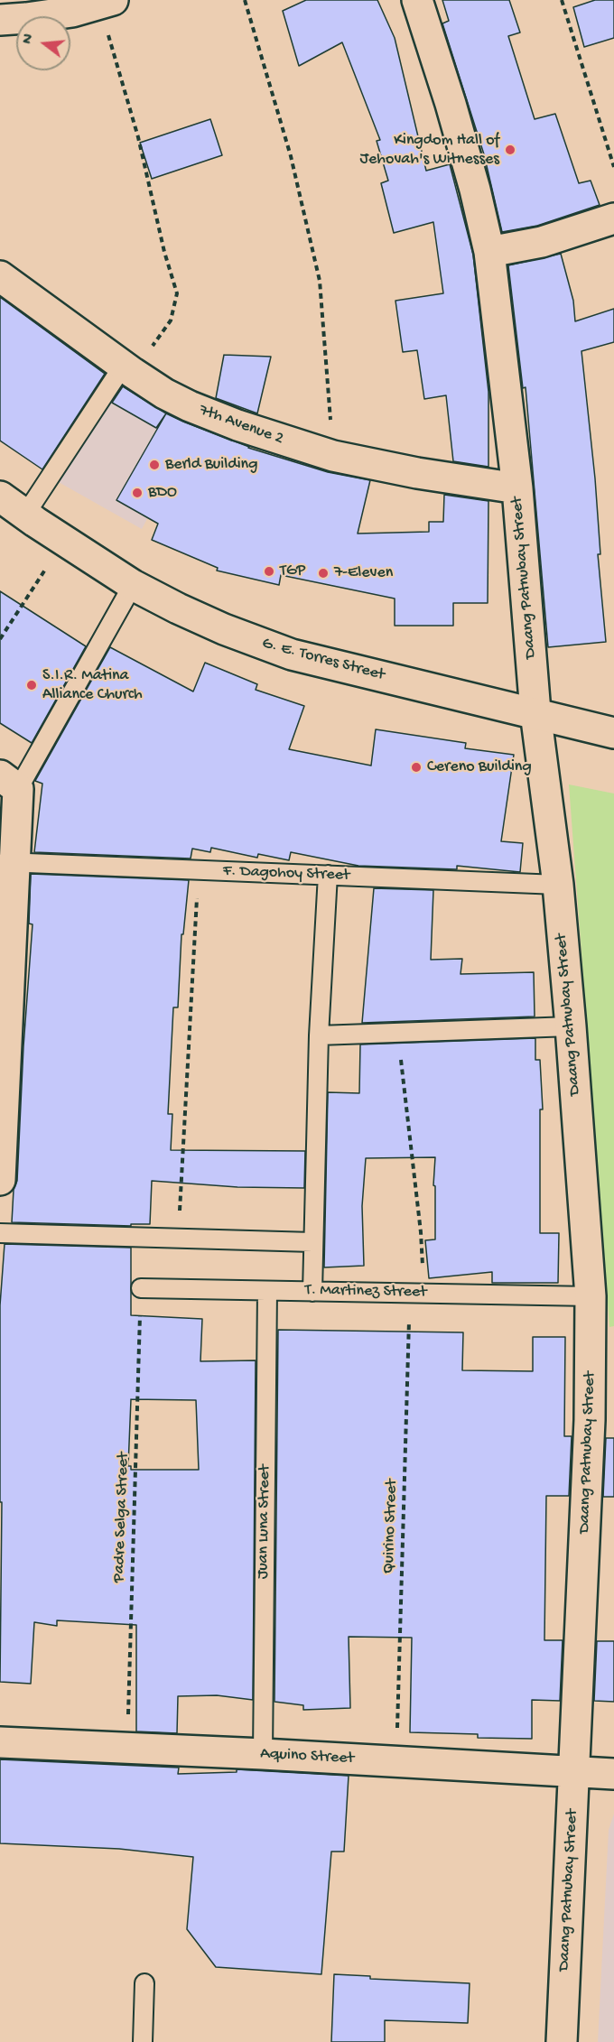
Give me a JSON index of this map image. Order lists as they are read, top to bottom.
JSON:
{
  "streets": {
    "street": [
      "7th Avenue 2",
      "Daang Patnubay Street",
      "G. E. Torres Street",
      "Aquino Street"
    ],
    "lane": ["F. Dagohoy Street", "T. Martinez Street", "Juan Luna Street"],
    "path": ["Padre Selga Street", "Quirino Street"]
  },
  "crossings": [
    ["7th Avenue 2", "Daang Patnubay Street"],
    ["Daang Patnubay Street", "G. E. Torres Street"],
    ["Daang Patnubay Street", "F. Dagohoy Street"],
    ["Daang Patnubay Street", "T. Martinez Street"],
    ["Daang Patnubay Street", "Aquino Street"],
    ["T. Martinez Street", "Padre Selga Street"],
    ["T. Martinez Street", "Juan Luna Street"],
    ["T. Martinez Street", "Quirino Street"],
    ["Padre Selga Street", "Aquino Street"],
    ["Juan Luna Street", "Aquino Street"],
    ["Quirino Street", "Aquino Street"]
  ],
  "places": [
    "Kingdom Hall of Jehovah's Witnesses",
    "Berld Building",
    "BDO",
    "TGP",
    "7-Eleven",
    "S.I.R. Matina Alliance Church",
    "Cereno Building"
  ],
  "north": "left"
}
